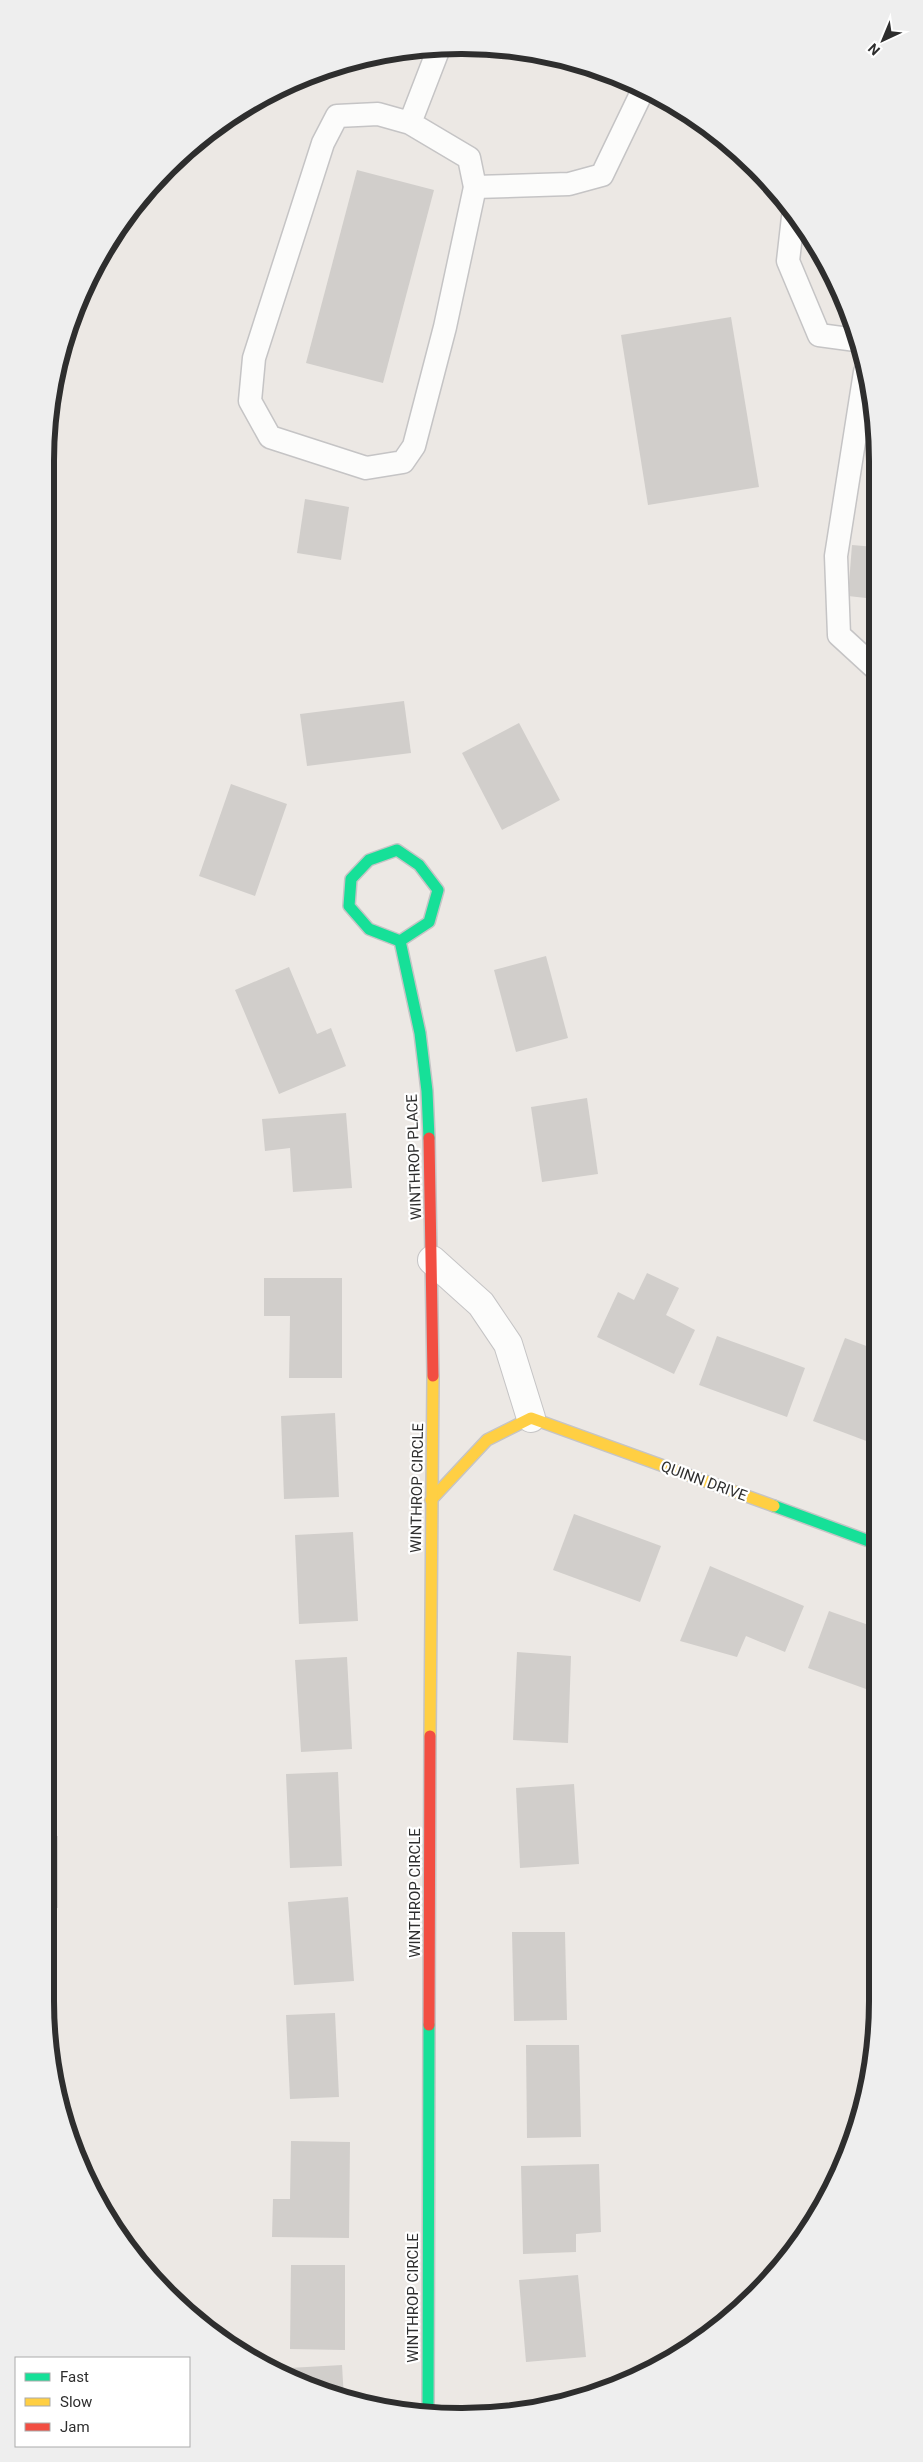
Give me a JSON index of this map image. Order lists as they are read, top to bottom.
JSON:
{
  "streets": {
    "street": ["WINTHROP PLACE", "QUINN DRIVE", "WINTHROP CIRCLE"]
  },
  "crossings": [
    ["WINTHROP PLACE", "WINTHROP CIRCLE"]
  ],
  "legend": ["Fast", "Slow", "Jam"],
  "north": "bottom left"
}
